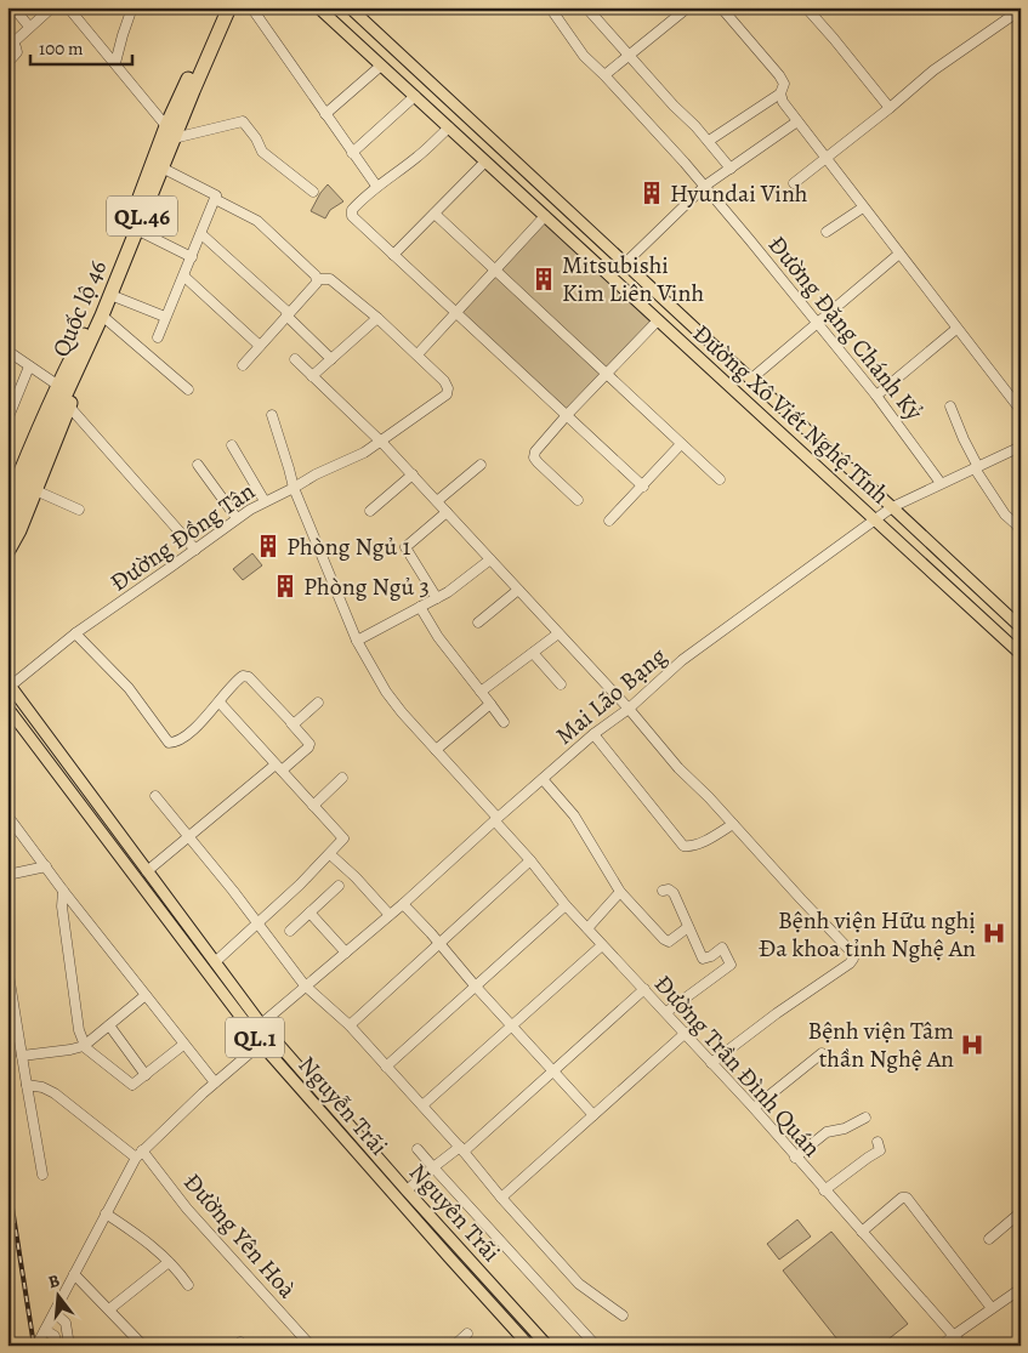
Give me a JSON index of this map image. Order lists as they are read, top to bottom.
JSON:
{
  "streets": {
    "highway": ["QL.46", "Quốc lộ 46"],
    "main road": [
      "Đường Xô Viết Nghệ Tĩnh",
      "QL.1",
      "Nguyễn Trãi",
      "Nguyên Trãi"
    ],
    "street": [
      "Đường Đặng Chánh Kỷ",
      "Đường Đồng Tân",
      "Mai Lão Bạng",
      "Đường Trần Đình Quán",
      "Đường Yên Hoà"
    ]
  },
  "crossings": [
    ["QL.46", "Quốc lộ 46"],
    ["Đường Đặng Chánh Kỷ", "Mai Lão Bạng"],
    ["Đường Xô Viết Nghệ Tĩnh", "Mai Lão Bạng"],
    ["Đường Đồng Tân", "QL.1"],
    ["Đường Đồng Tân", "Đường Trần Đình Quán"],
    ["Mai Lão Bạng", "QL.1"],
    ["Mai Lão Bạng", "Đường Trần Đình Quán"],
    ["Mai Lão Bạng", "Nguyên Trãi"],
    ["QL.1", "Nguyên Trãi"]
  ],
  "places": {
    "building": [
      "Hyundai Vinh",
      "Mitsubishi Kim Liên Vinh",
      "Phòng Ngủ 1",
      "Phòng Ngủ 3"
    ],
    "hospital": ["Bệnh viện Hữu nghị Đa khoa tỉnh Nghệ An", "Bệnh viện Tâm thần Nghệ An"]
  },
  "scale_bar": "100 m",
  "north": "top"
}
